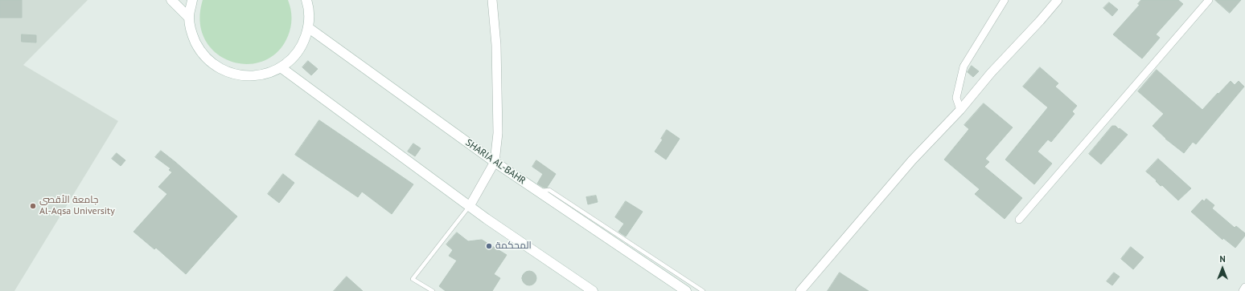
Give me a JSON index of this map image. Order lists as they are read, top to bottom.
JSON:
{
  "streets": {
    "main road": ["SHARIA AL-BAHR"]
  },
  "places": ["جامعة الأقصى Al-Aqsa University", "المحكمة"],
  "north": "top"
}
